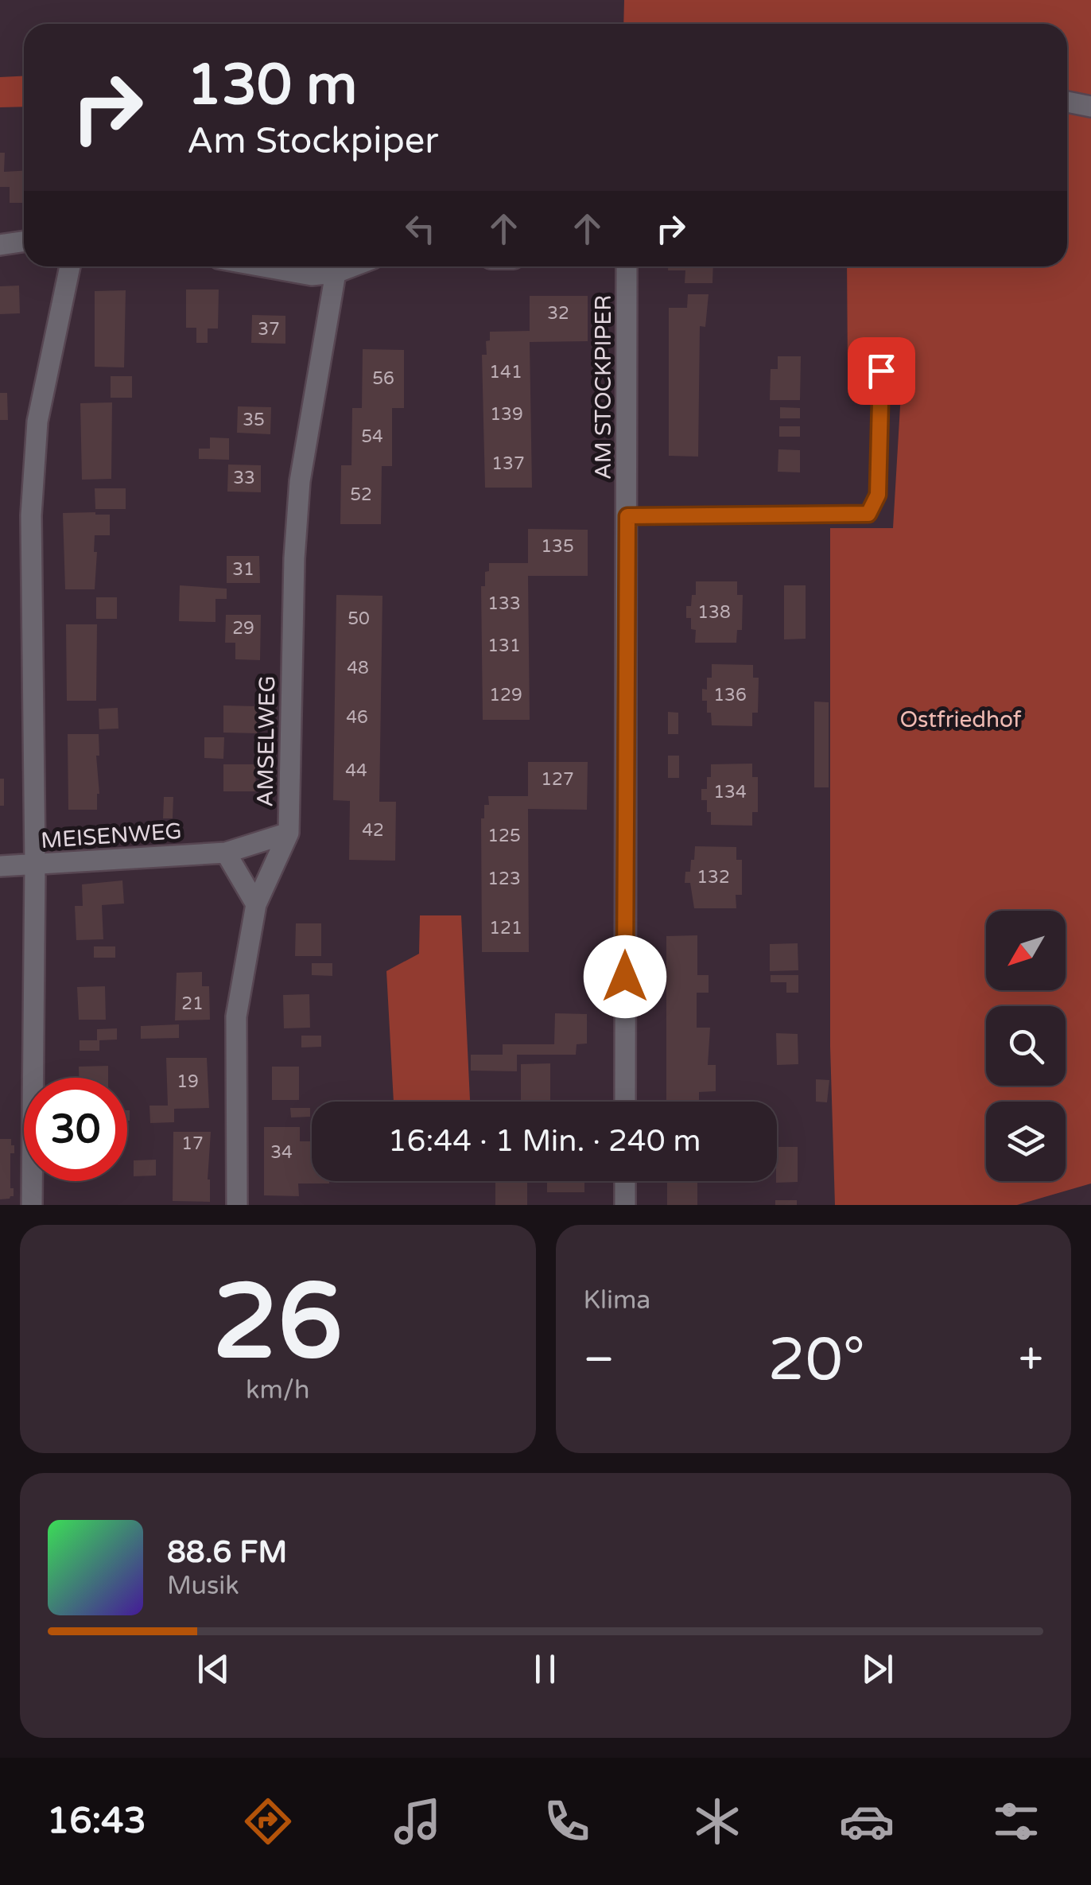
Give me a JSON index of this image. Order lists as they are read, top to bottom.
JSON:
{
  "streets": {
    "street": ["AM STOCKPIPER", "AMSELWEG", "MEISENWEG"]
  },
  "crossings": [
    ["AMSELWEG", "MEISENWEG"]
  ],
  "parks": ["Ostfriedhof"],
  "house_numbers": [
    "32",
    "37",
    "141",
    "56",
    "139",
    "35",
    "54",
    "137",
    "33",
    "52",
    "135",
    "31",
    "133",
    "138",
    "50",
    "29",
    "131",
    "48",
    "129",
    "136",
    "46",
    "44",
    "127",
    "134",
    "42",
    "125",
    "132",
    "123",
    "121",
    "21",
    "19",
    "17",
    "34"
  ],
  "north": "bottom left",
  "page": {
    "turn": ["130 m", "Am Stockpiper"],
    "limit": "30",
    "trip": "16:44 · 1 Min. · 240 m",
    "tile": [
      ["26", "km/h"],
      "Klima"
    ],
    "heat": ["−", "20°", "+"],
    "song": ["88.6 FM", "Musik"],
    "tabs": "16:43"
  }
}
